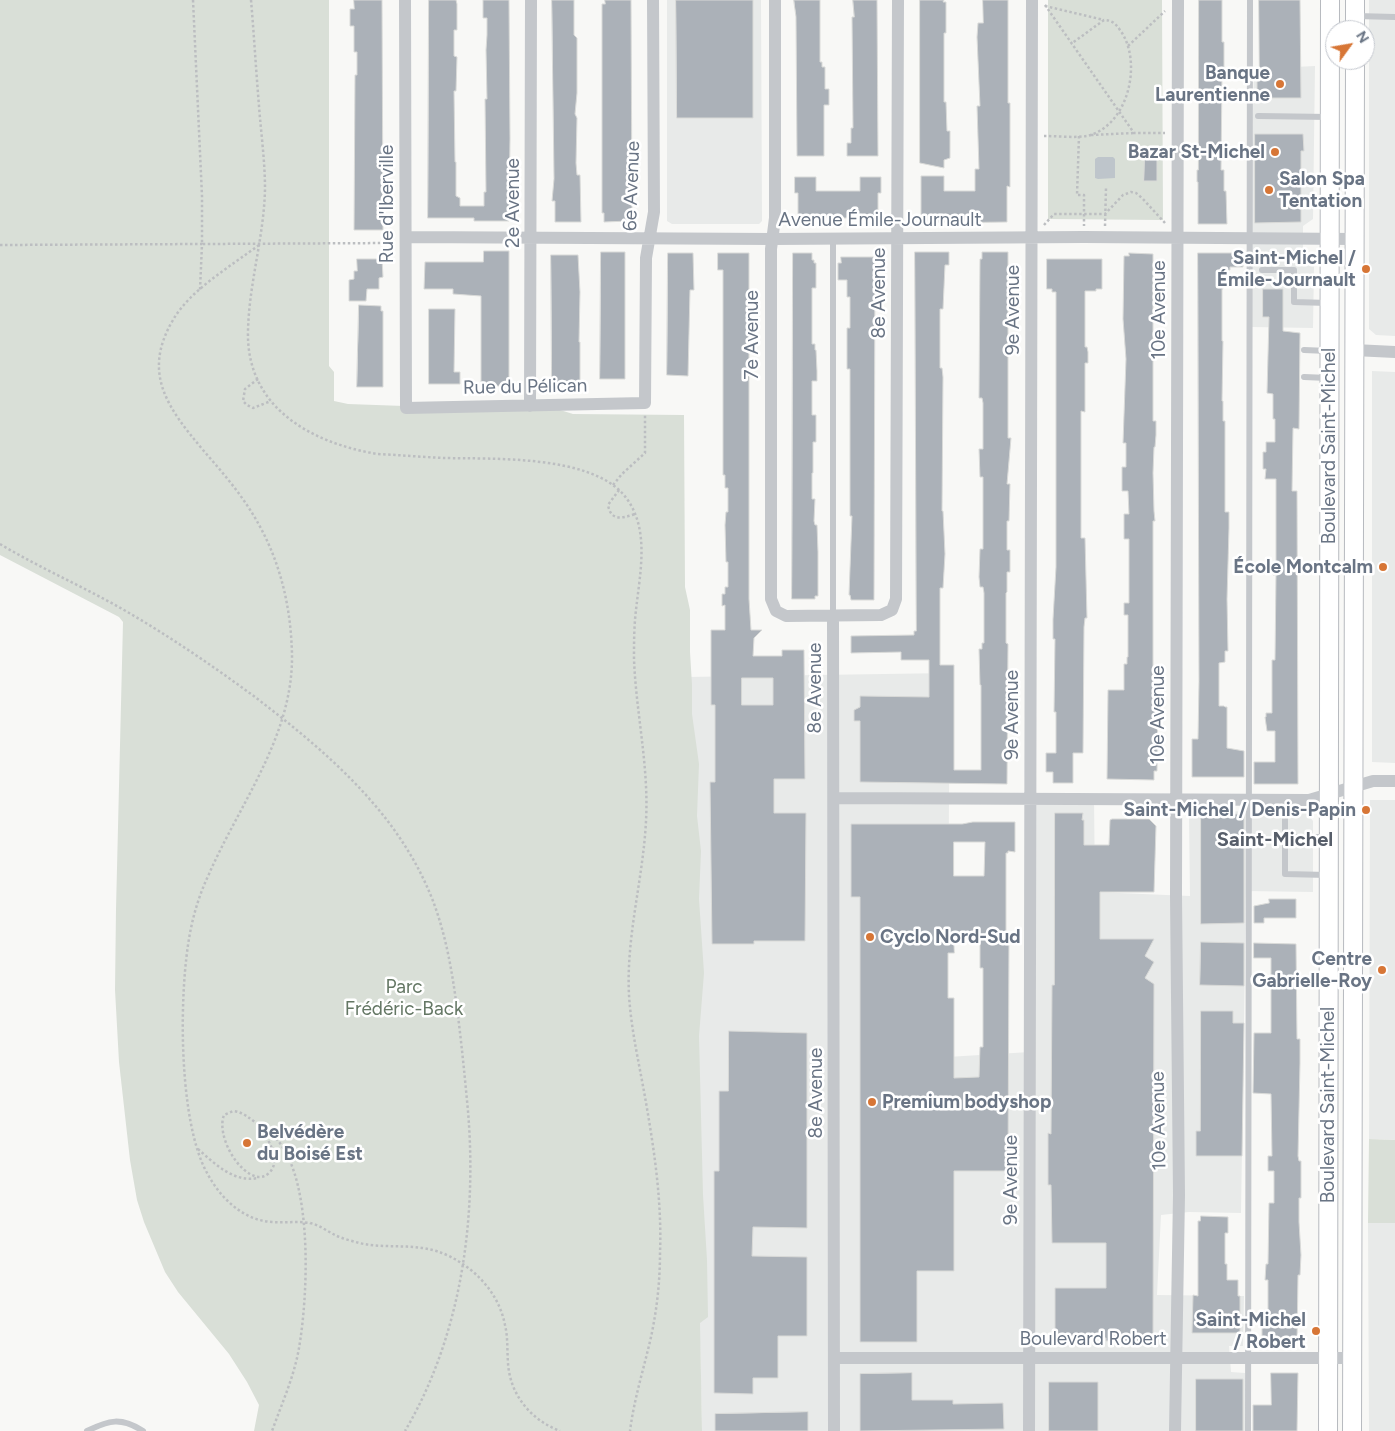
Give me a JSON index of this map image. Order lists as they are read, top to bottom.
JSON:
{
  "streets": {
    "main road": ["Boulevard Saint-Michel"],
    "street": [
      "6e Avenue",
      "2e Avenue",
      "Rue d'Iberville",
      "Avenue Émile-Journault",
      "8e Avenue",
      "9e Avenue",
      "10e Avenue",
      "7e Avenue",
      "Rue du Pélican",
      "Boulevard Robert"
    ]
  },
  "crossings": [
    ["6e Avenue", "Avenue Émile-Journault"],
    ["6e Avenue", "Rue du Pélican"],
    ["2e Avenue", "Avenue Émile-Journault"],
    ["2e Avenue", "Rue du Pélican"],
    ["Rue d'Iberville", "Avenue Émile-Journault"],
    ["Rue d'Iberville", "Rue du Pélican"],
    ["Avenue Émile-Journault", "8e Avenue"],
    ["Avenue Émile-Journault", "9e Avenue"],
    ["Avenue Émile-Journault", "10e Avenue"],
    ["Avenue Émile-Journault", "7e Avenue"],
    ["Avenue Émile-Journault", "Boulevard Saint-Michel"],
    ["8e Avenue", "7e Avenue"],
    ["8e Avenue", "Boulevard Robert"],
    ["9e Avenue", "Boulevard Robert"],
    ["10e Avenue", "Boulevard Robert"],
    ["Boulevard Saint-Michel", "Boulevard Robert"]
  ],
  "districts": ["Saint-Michel"],
  "parks": ["Parc Frédéric-Back"],
  "places": [
    "Banque Laurentienne",
    "Bazar St-Michel",
    "Salon Spa Tentation",
    "Saint-Michel / Émile-Journault",
    "École Montcalm",
    "Saint-Michel / Denis-Papin",
    "Cyclo Nord-Sud",
    "Centre Gabrielle-Roy",
    "Premium bodyshop",
    "Belvédère du Boisé Est",
    "Saint-Michel / Robert"
  ],
  "north": "top right"
}
